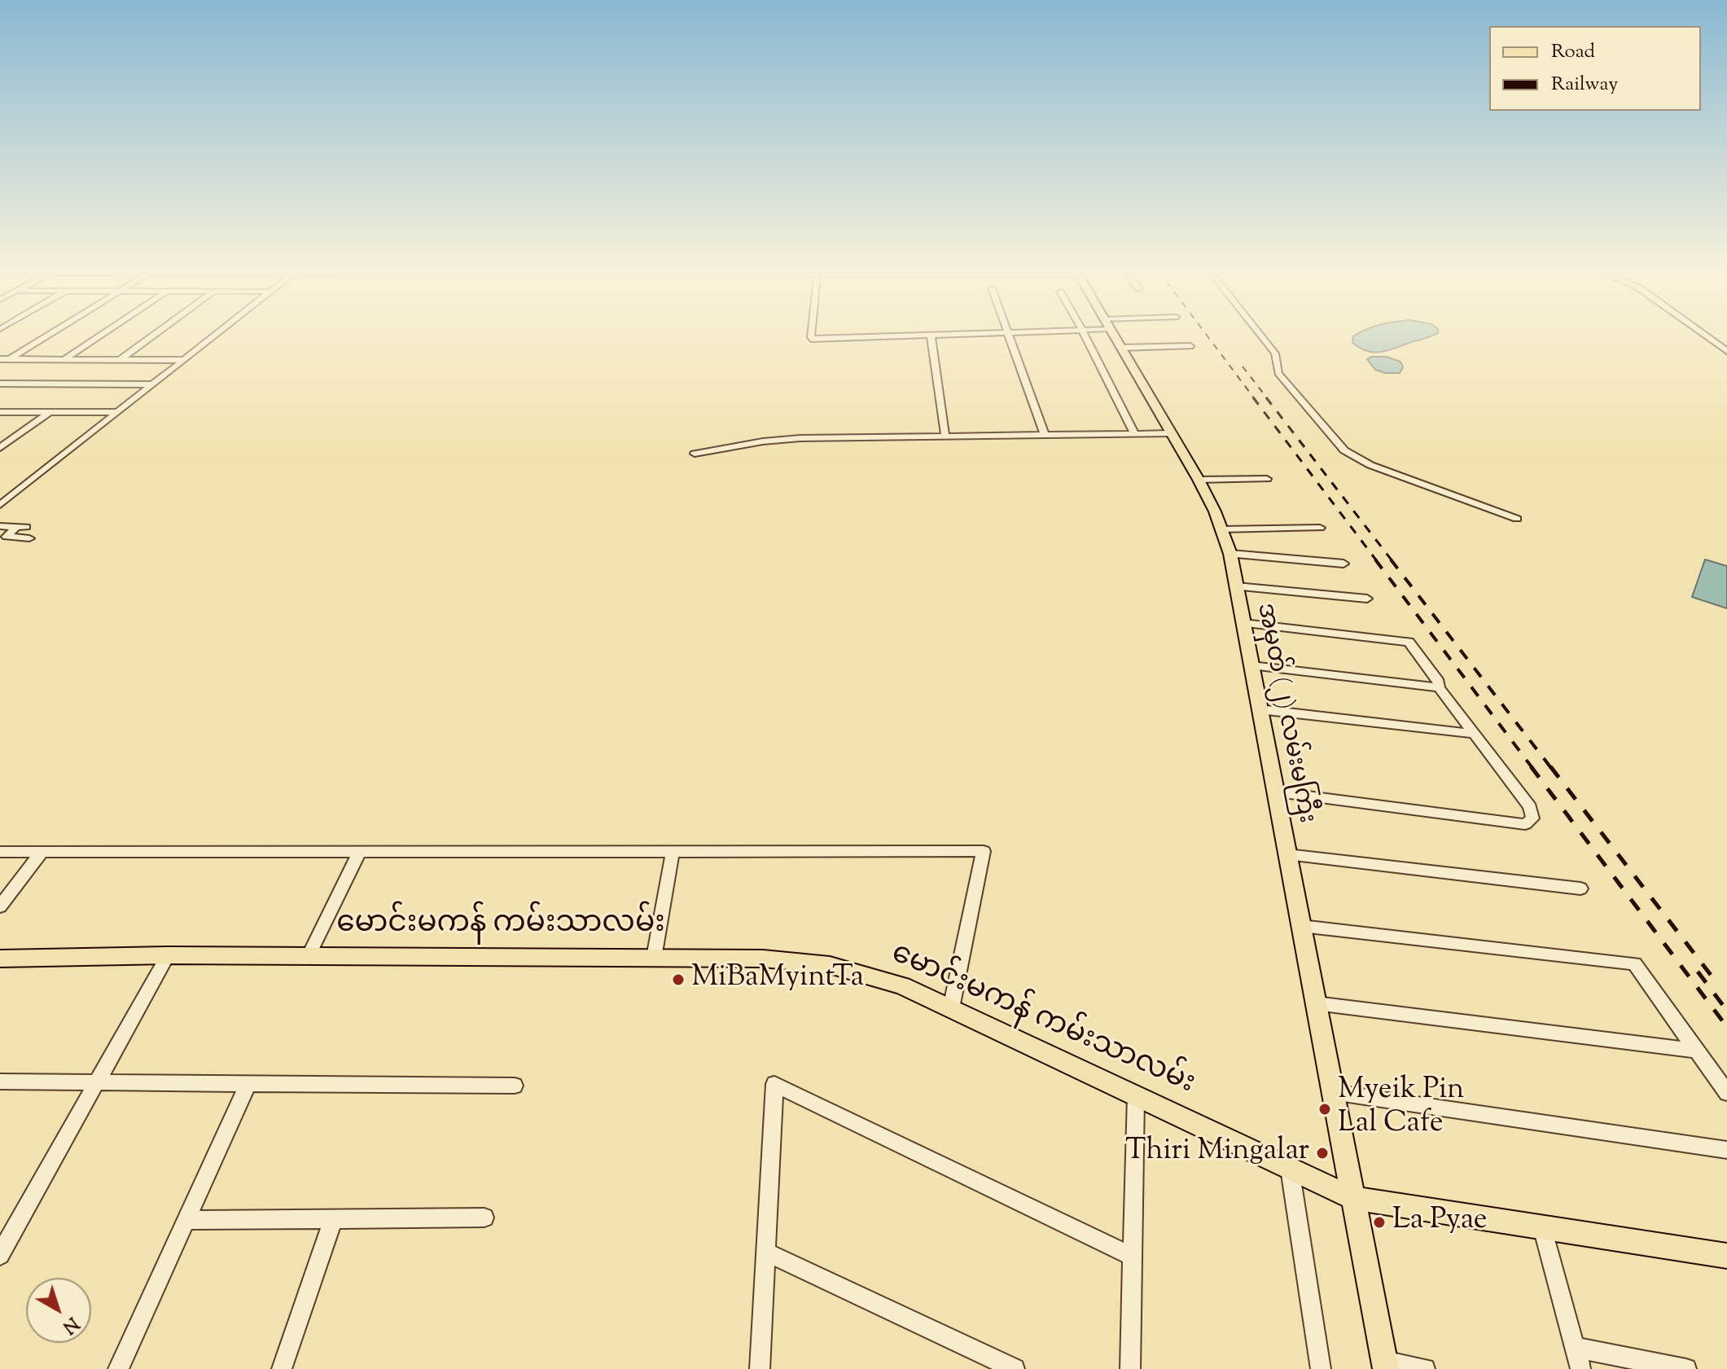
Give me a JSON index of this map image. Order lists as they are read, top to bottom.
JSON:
{
  "streets": {
    "main road": ["အမှတ် (၂) လမ်းမကြီး", "မောင်းမကန် ကမ်းသာလမ်း"]
  },
  "crossings": [
    ["အမှတ် (၂) လမ်းမကြီး", "မောင်းမကန် ကမ်းသာလမ်း"]
  ],
  "places": [
    "MiBaMyintTa",
    "Myeik Pin Lal Cafe",
    "Thiri Mingalar",
    "La Pyae"
  ],
  "legend": ["Road", "Railway"],
  "north": "bottom right"
}
